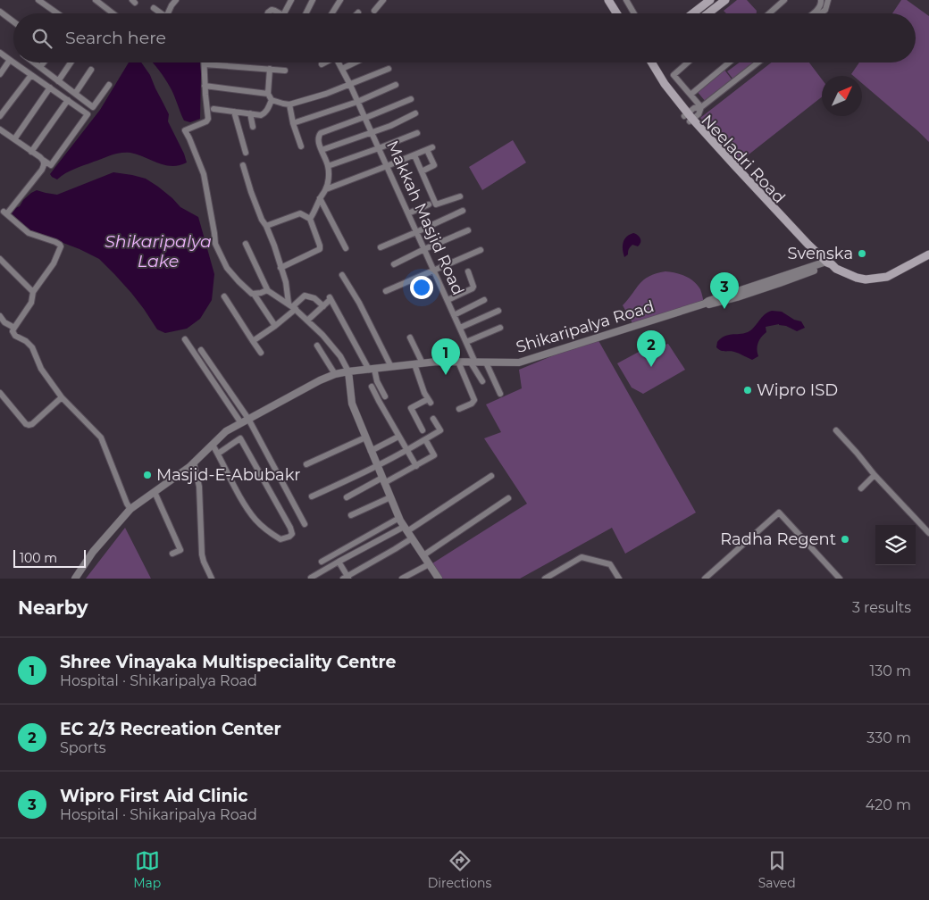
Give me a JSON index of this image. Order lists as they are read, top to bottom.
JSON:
{
  "streets": {
    "main road": ["Neeladri Road"],
    "street": ["Makkah Masjid Road", "Shikaripalya Road"]
  },
  "crossings": [
    ["Neeladri Road", "Shikaripalya Road"],
    ["Makkah Masjid Road", "Shikaripalya Road"]
  ],
  "water": ["Shikaripalya Lake"],
  "places": [
    "Svenska",
    "Wipro ISD",
    "Masjid-E-Abubakr",
    "Radha Regent"
  ],
  "scale_bar": "100 m",
  "north": "top right",
  "page": {
    "search": "Search here",
    "pins": ["3", "2", "1"],
    "scale": "100 m",
    "heading": ["Nearby", "3 results"],
    "list": [
      {
        "mark": "1",
        "name": "Shree Vinayaka Multispeciality Centre",
        "note": "Hospital · Shikaripalya Road",
        "value": "130 m"
      },
      {
        "mark": "2",
        "name": "EC 2/3 Recreation Center",
        "note": "Sports",
        "value": "330 m"
      },
      {
        "mark": "3",
        "name": "Wipro First Aid Clinic",
        "note": "Hospital · Shikaripalya Road",
        "value": "420 m"
      }
    ],
    "nav": ["Map", "Directions", "Saved"]
  }
}
